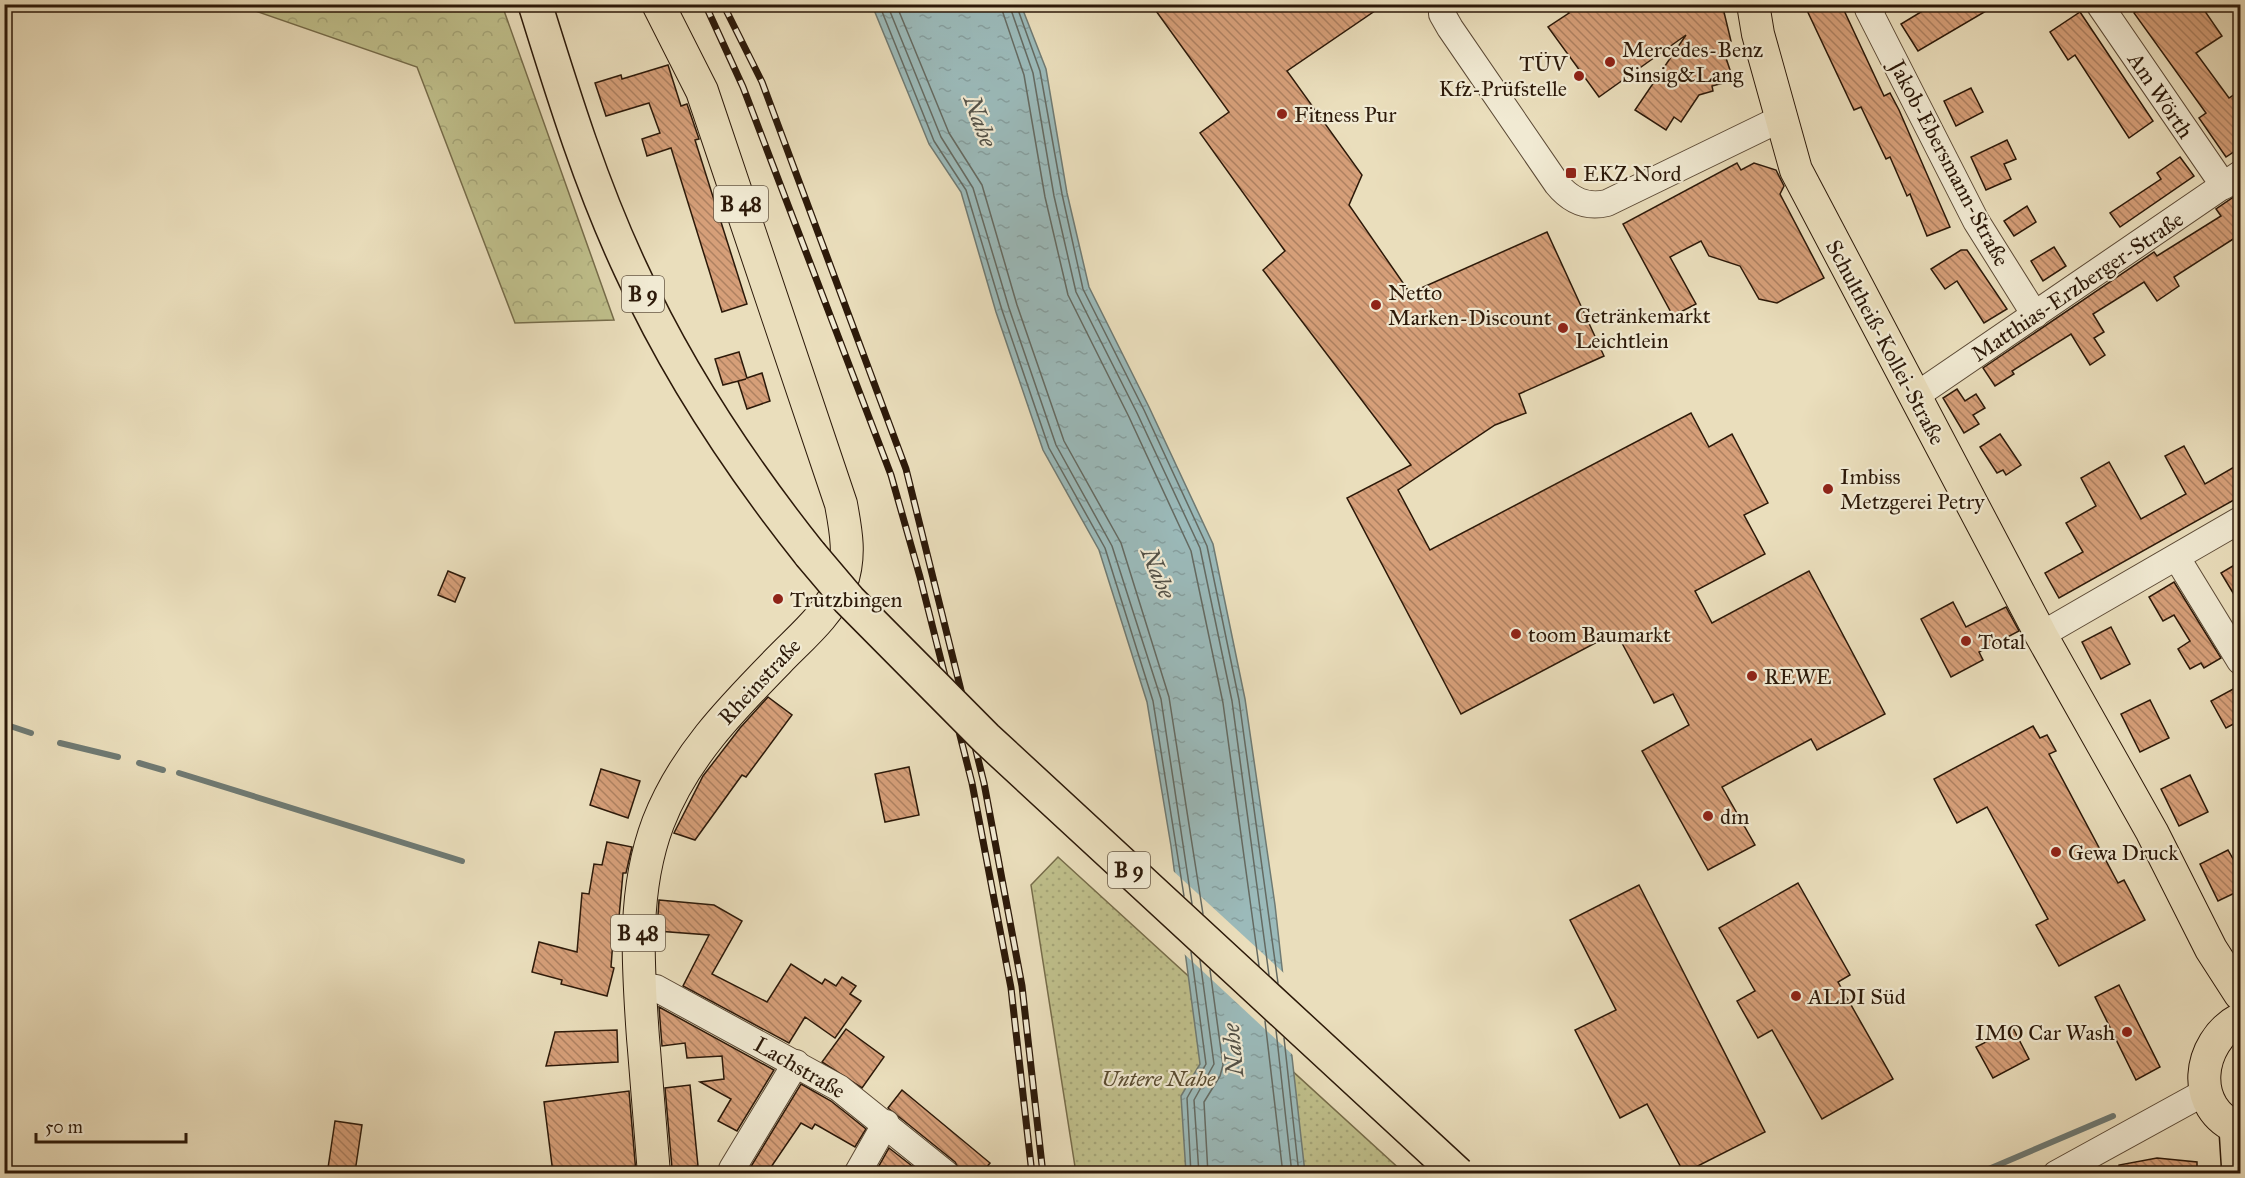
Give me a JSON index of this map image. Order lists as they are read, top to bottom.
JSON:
{
  "streets": {
    "highway": ["B 9"],
    "main road": ["B 48", "Schultheiß-Kollei-Straße", "Rheinstraße"],
    "street": [
      "Am Wörth",
      "Jakob-Ebersmann-Straße",
      "Matthias-Erzberger-Straße",
      "Lachstraße"
    ]
  },
  "crossings": [
    ["Am Wörth", "Matthias-Erzberger-Straße"],
    ["Jakob-Ebersmann-Straße", "Matthias-Erzberger-Straße"],
    ["Matthias-Erzberger-Straße", "Schultheiß-Kollei-Straße"],
    ["Rheinstraße", "Lachstraße"]
  ],
  "water": ["Nahe"],
  "parks": ["Untere Nahe"],
  "places": {
    "other": [
      "Mercedes-Benz Sinsig&Lang",
      "TÜV Kfz-Prüfstelle",
      "Fitness Pur",
      "Netto Marken-Discount",
      "Getränkemarkt Leichtlein",
      "Imbiss Metzgerei Petry",
      "Trutzbingen",
      "toom Baumarkt",
      "Total",
      "REWE",
      "dm",
      "Gewa Druck",
      "ALDI Süd",
      "IMO Car Wash"
    ],
    "transit": ["EKZ Nord"]
  },
  "scale_bar": "50 m"
}
